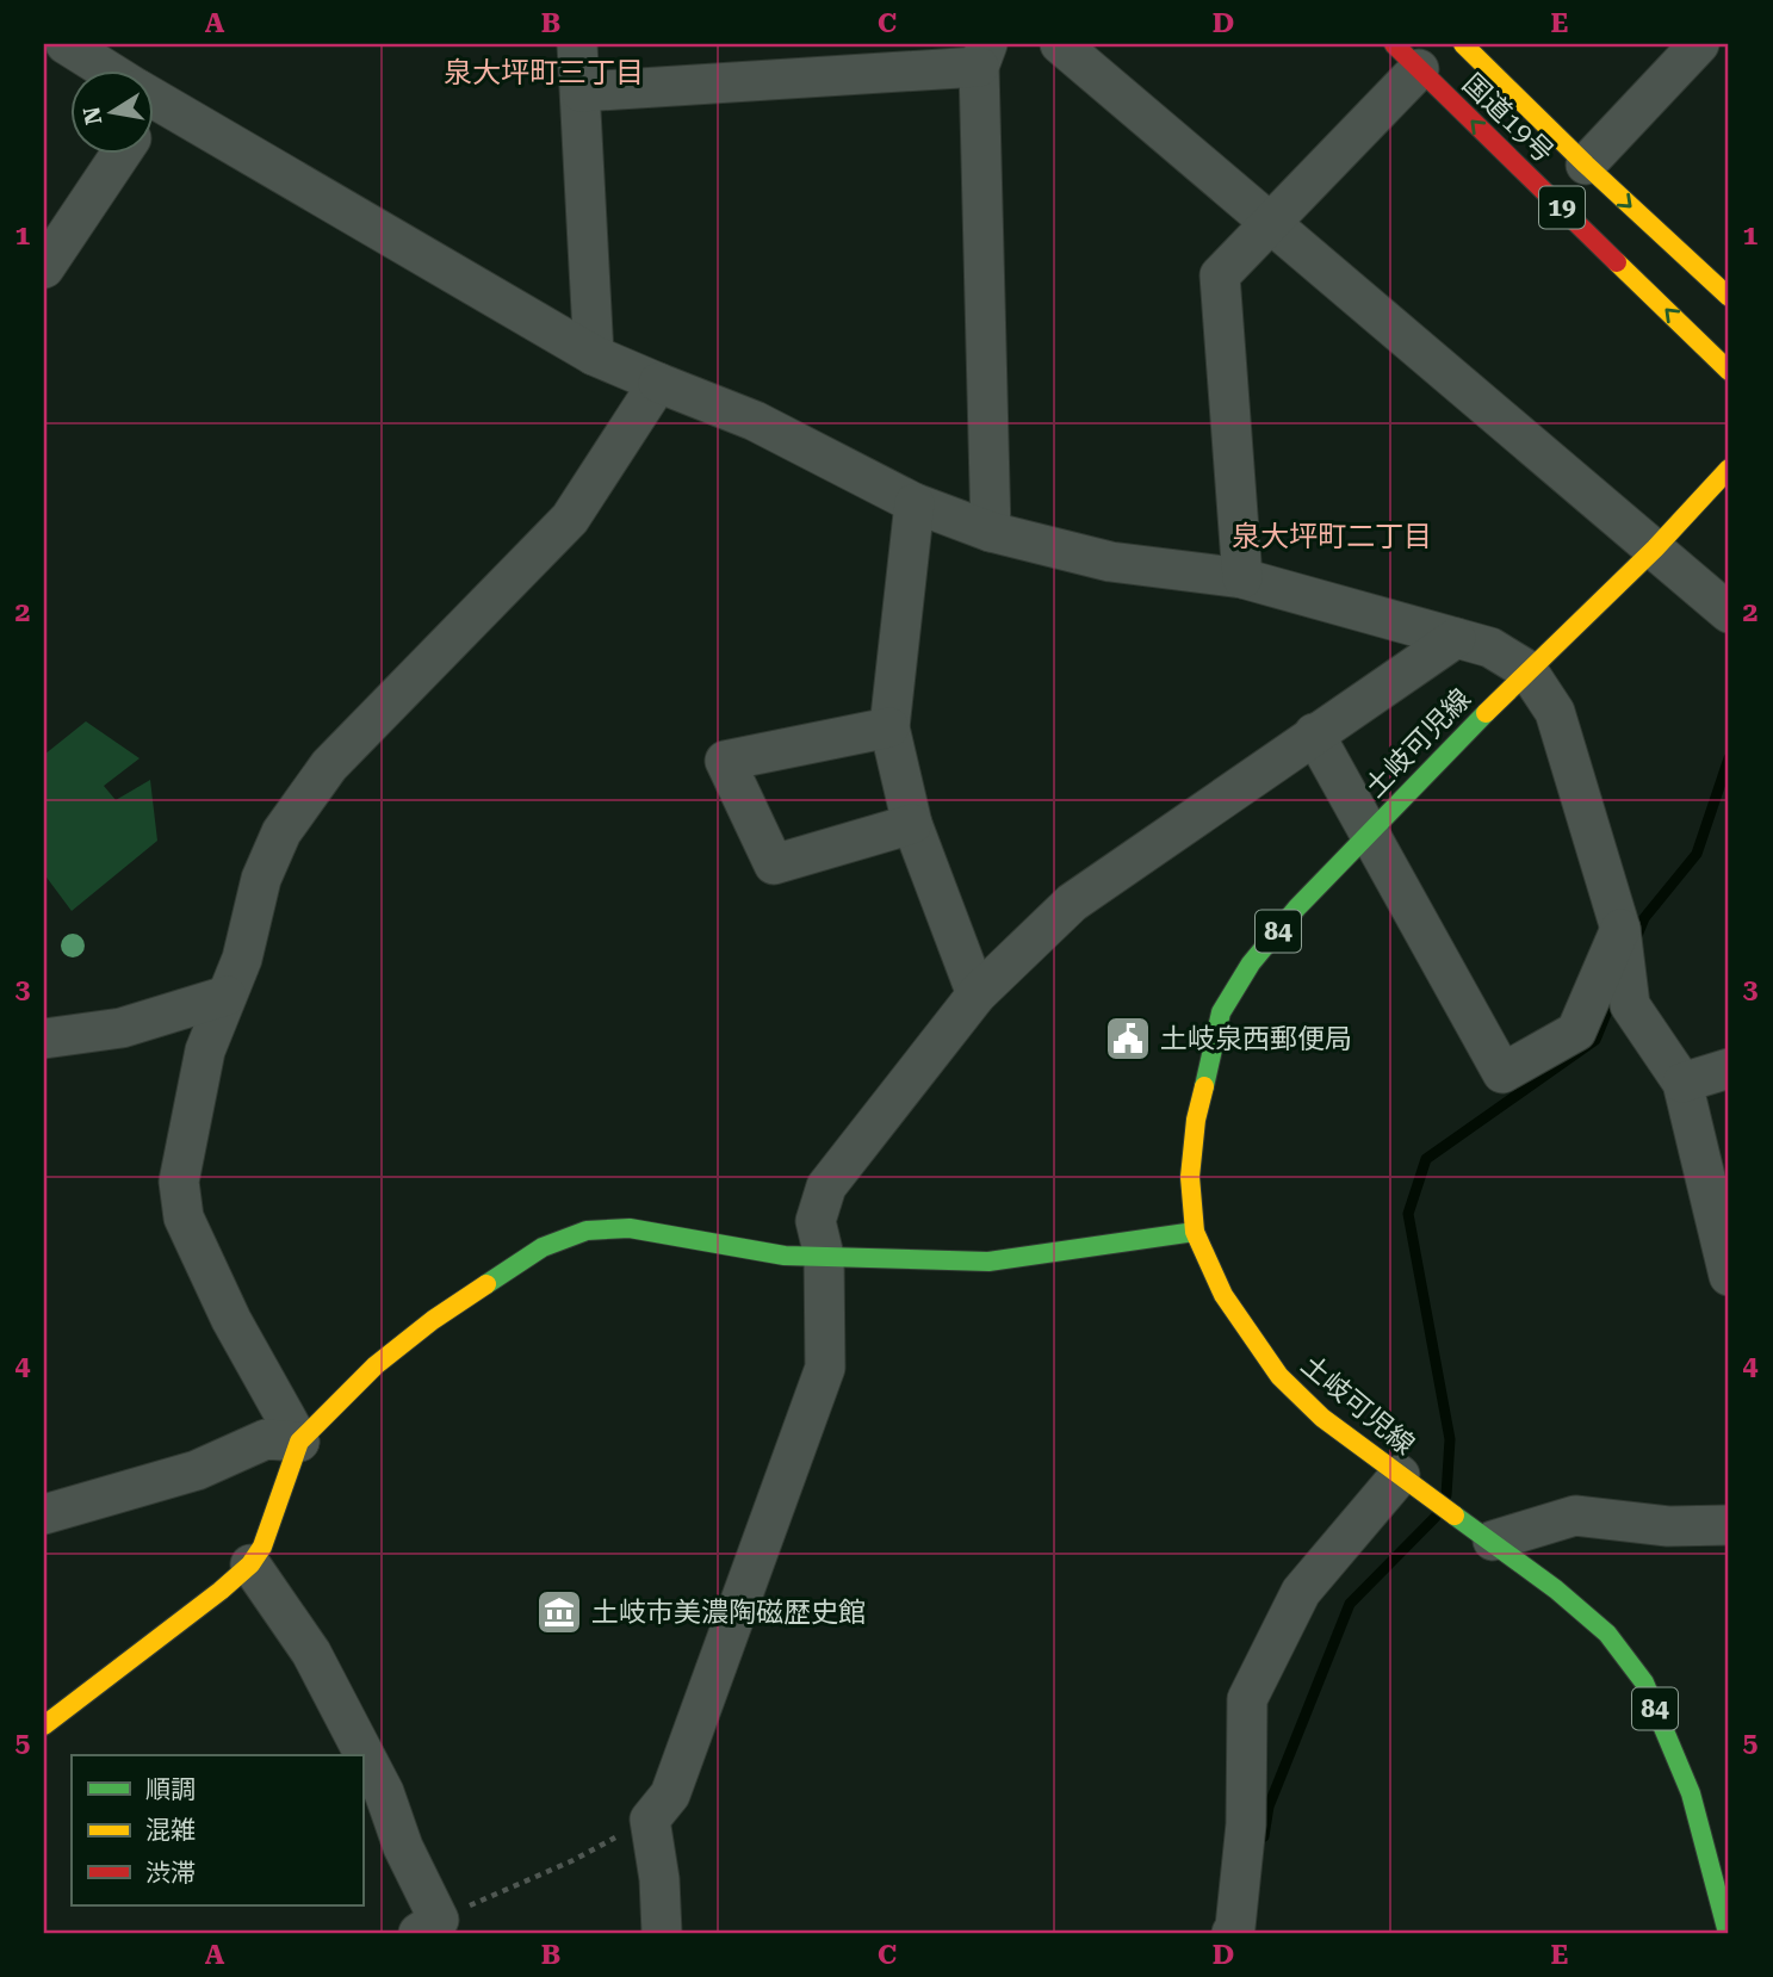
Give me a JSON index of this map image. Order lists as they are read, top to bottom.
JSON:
{
  "streets": {
    "main road": [
      "国道19号",
      "19",
      "土岐可児線",
      "84"
    ]
  },
  "districts": ["泉大坪町三丁目", "泉大坪町二丁目"],
  "places": {
    "public building": ["土岐泉西郵便局"],
    "museum": ["土岐市美濃陶磁歴史館"]
  },
  "legend": ["順調", "混雑", "渋滞"],
  "north": "left",
  "grid": {
    "columns": [
      "A",
      "B",
      "C",
      "D",
      "E"
    ],
    "rows": [
      "1",
      "2",
      "3",
      "4",
      "5"
    ]
  }
}
